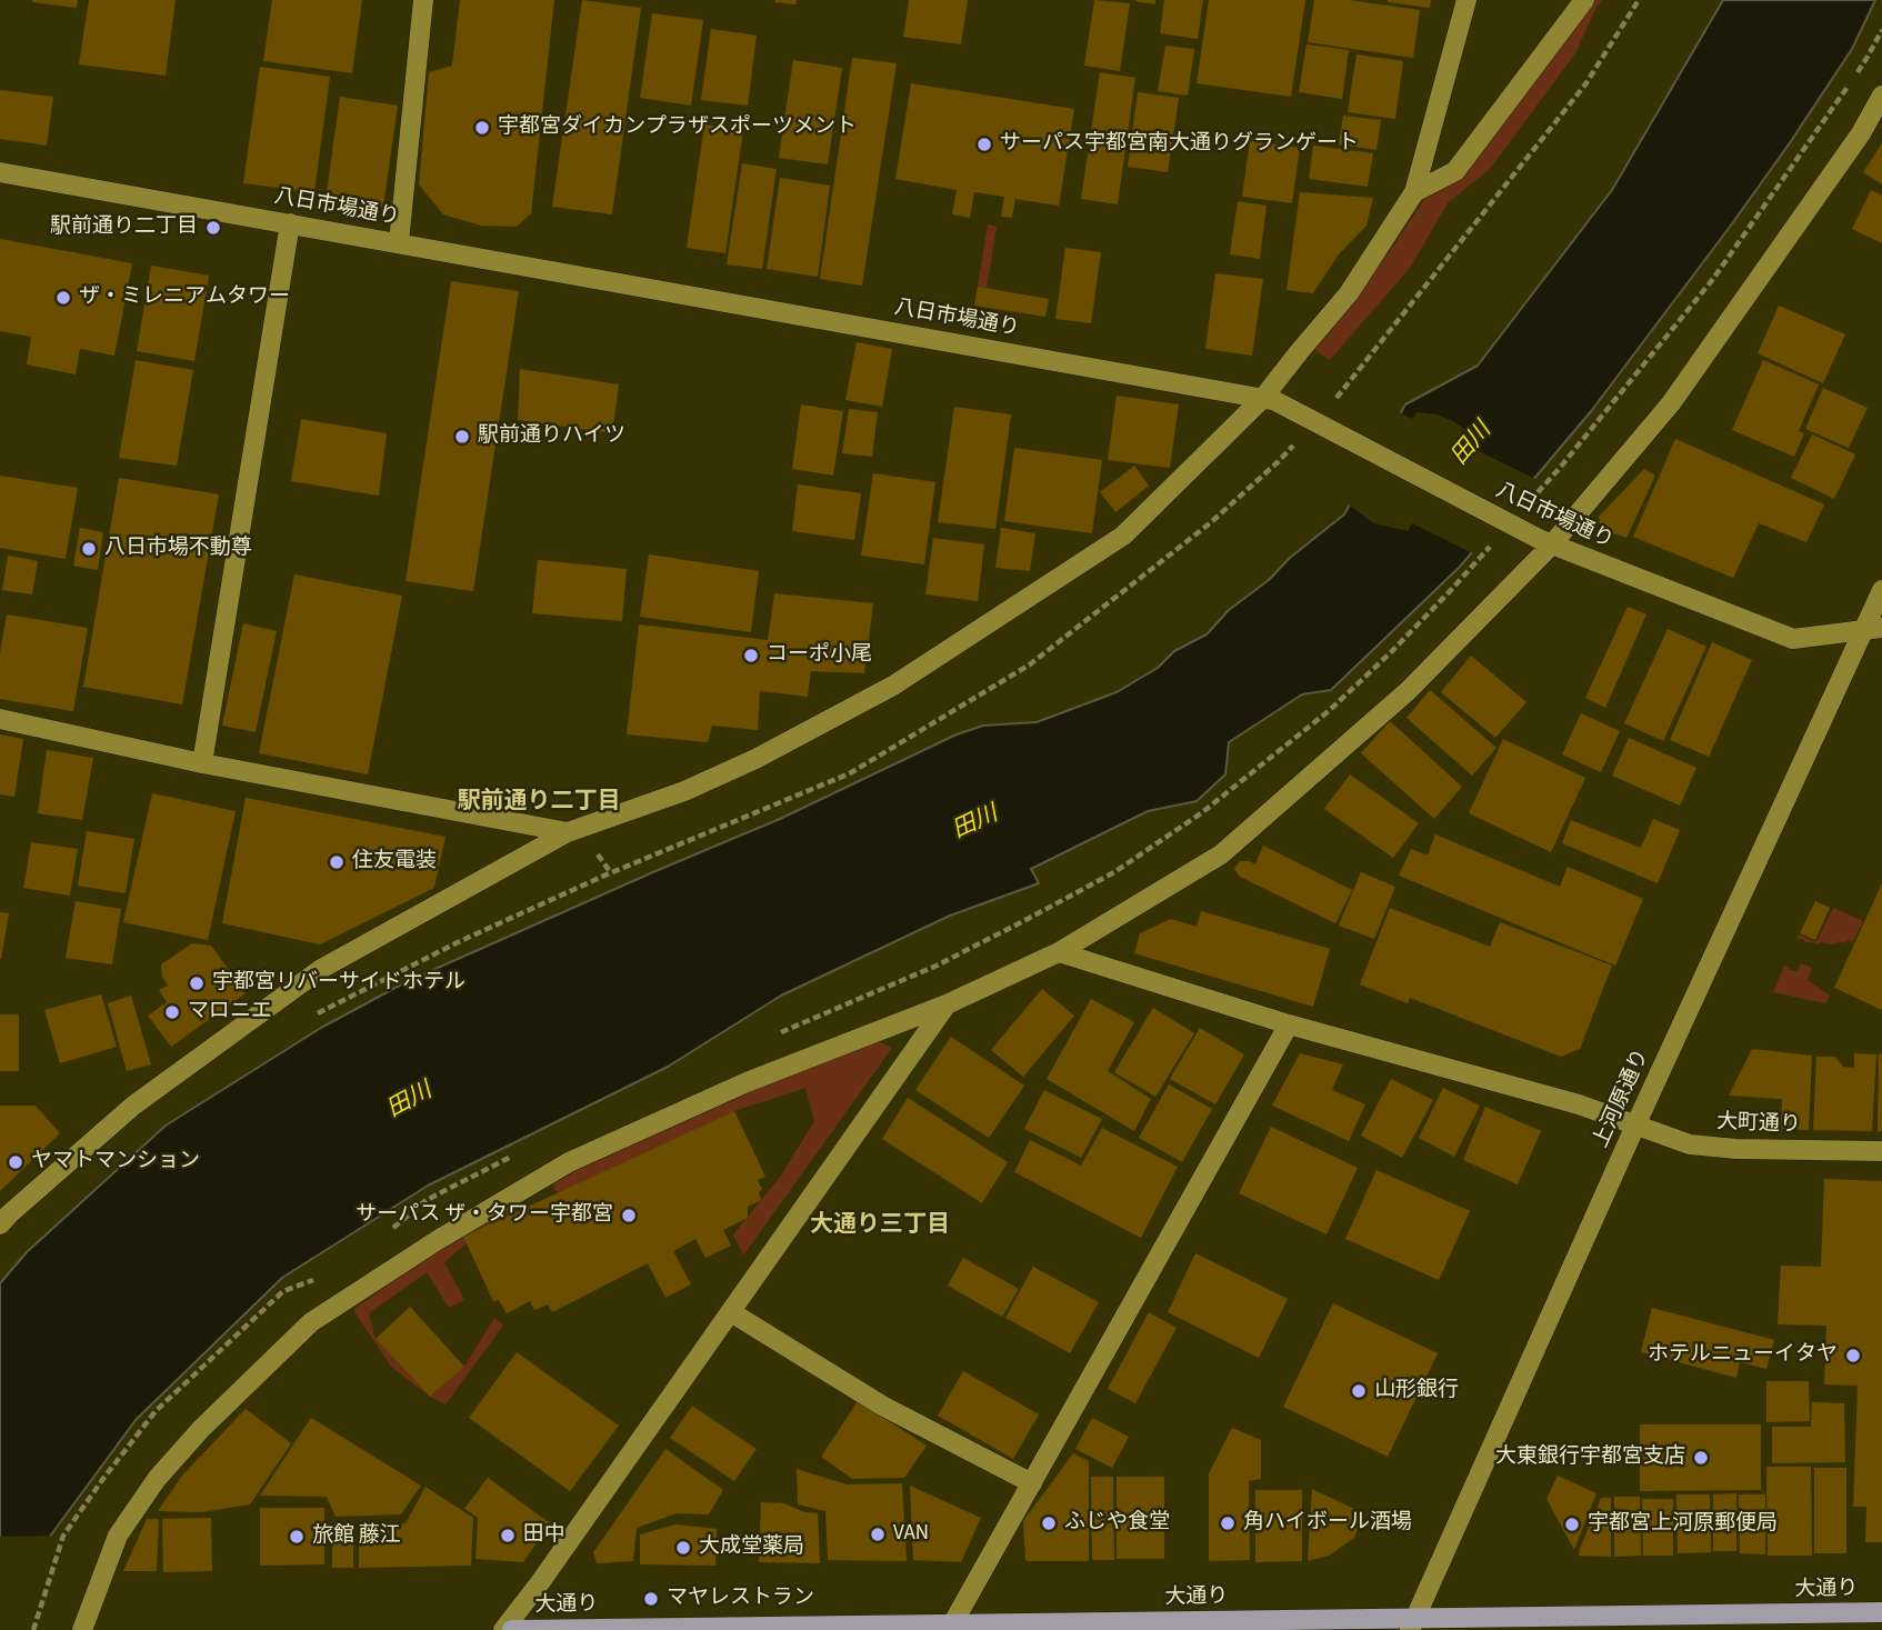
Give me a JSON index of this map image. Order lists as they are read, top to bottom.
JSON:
{
  "streets": {
    "main road": ["大通り"],
    "street": ["八日市場通り", "上河原通り", "大町通り"]
  },
  "crossings": [
    ["八日市場通り", "上河原通り"],
    ["上河原通り", "大町通り"],
    ["上河原通り", "大通り"]
  ],
  "districts": ["駅前通り二丁目", "大通り三丁目"],
  "water": ["田川"],
  "places": [
    "宇都宮ダイカンプラザスポーツメント",
    "サーパス宇都宮南大通りグランゲート",
    "駅前通り二丁目",
    "ザ・ミレニアムタワー",
    "駅前通りハイツ",
    "八日市場不動尊",
    "コーポ小尾",
    "住友電装",
    "宇都宮リバーサイドホテル",
    "マロニエ",
    "ヤマトマンション",
    "サーパス ザ・タワー宇都宮",
    "ホテルニューイタヤ",
    "山形銀行",
    "大東銀行宇都宮支店",
    "ふじや食堂",
    "角ハイボール酒場",
    "宇都宮上河原郵便局",
    "VAN",
    "田中",
    "旅館 藤江",
    "大成堂薬局",
    "マヤレストラン"
  ]
}
